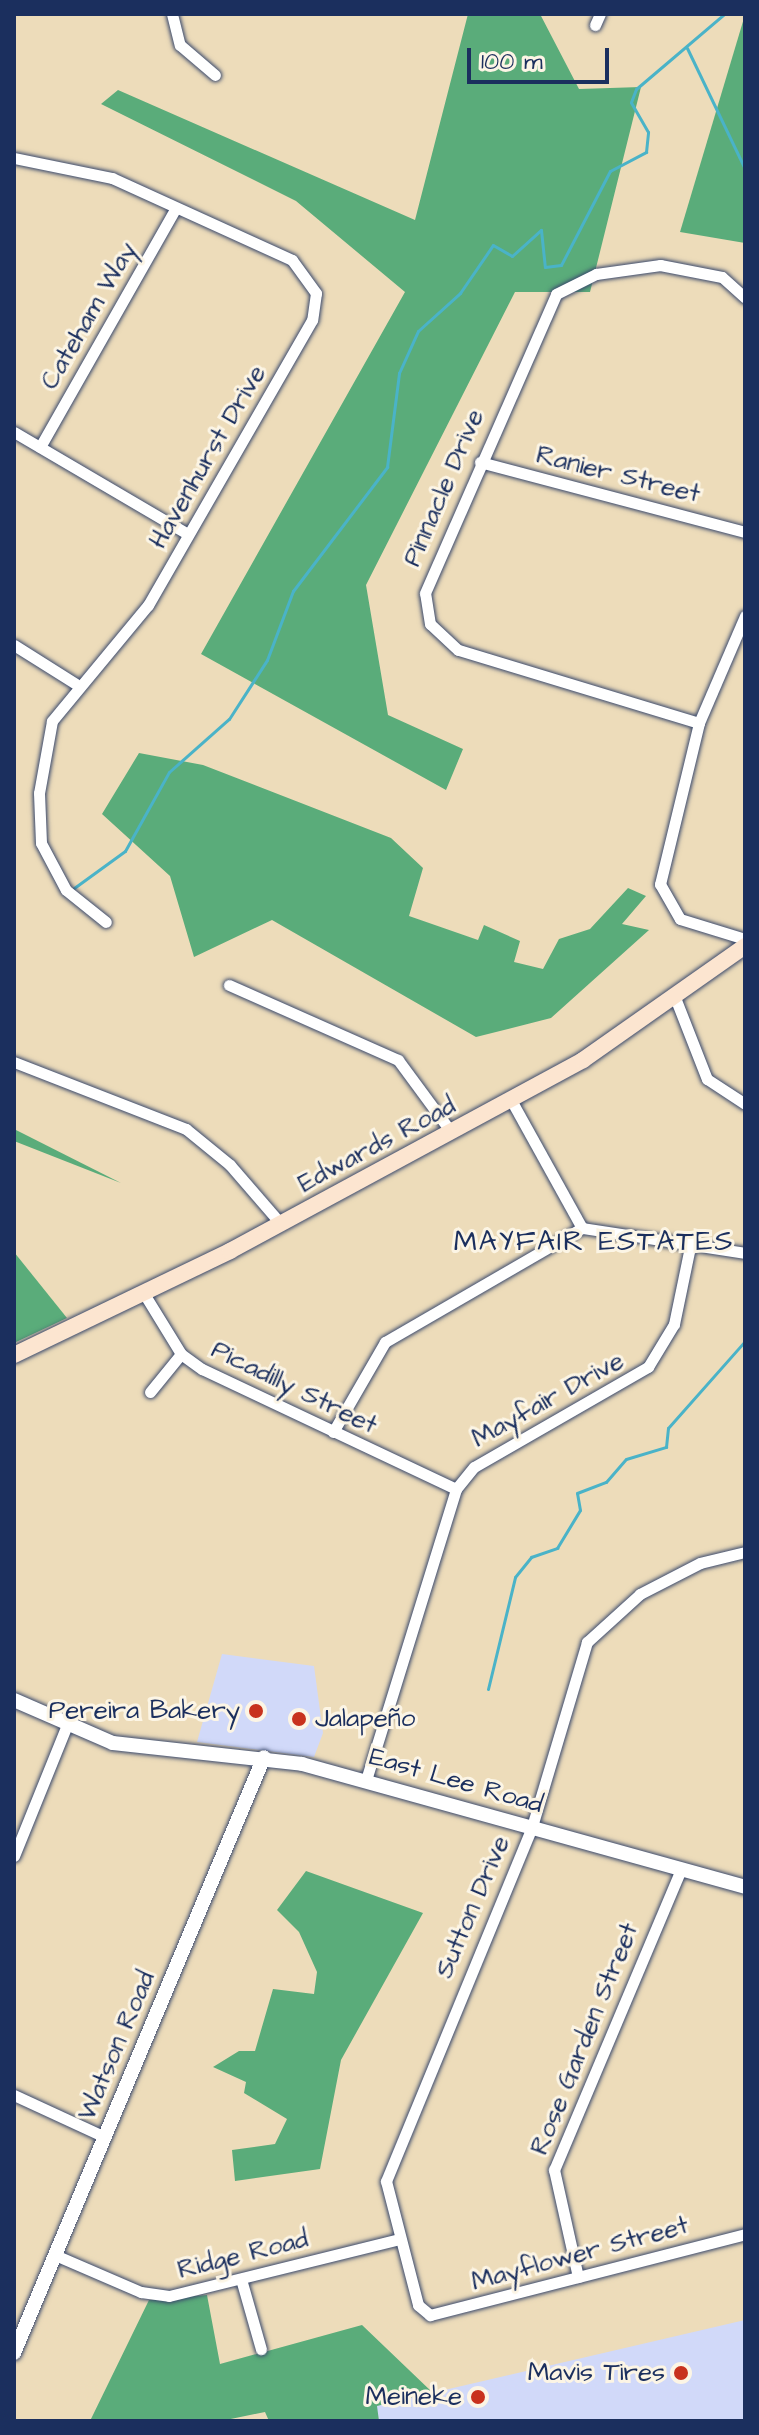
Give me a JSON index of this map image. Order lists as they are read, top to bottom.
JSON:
{
  "streets": {
    "main road": ["Edwards Road"],
    "street": [
      "Cateham Way",
      "Havenhurst Drive",
      "Ranier Street",
      "Pinnacle Drive",
      "Picadilly Street",
      "Mayfair Drive",
      "East Lee Road",
      "Sutton Drive",
      "Rose Garden Street",
      "Watson Road",
      "Mayflower Street",
      "Ridge Road"
    ]
  },
  "crossings": [
    ["Cateham Way", "Havenhurst Drive"],
    ["Ranier Street", "Pinnacle Drive"],
    ["Edwards Road", "Picadilly Street"],
    ["Picadilly Street", "Mayfair Drive"],
    ["Mayfair Drive", "East Lee Road"],
    ["East Lee Road", "Sutton Drive"],
    ["East Lee Road", "Rose Garden Street"],
    ["East Lee Road", "Watson Road"],
    ["Sutton Drive", "Mayflower Street"],
    ["Sutton Drive", "Ridge Road"],
    ["Rose Garden Street", "Mayflower Street"],
    ["Watson Road", "Ridge Road"]
  ],
  "districts": ["MAYFAIR ESTATES"],
  "places": [
    "Pereira Bakery",
    "Jalapeño",
    "Mavis Tires",
    "Meineke"
  ],
  "scale_bar": "100 m"
}
